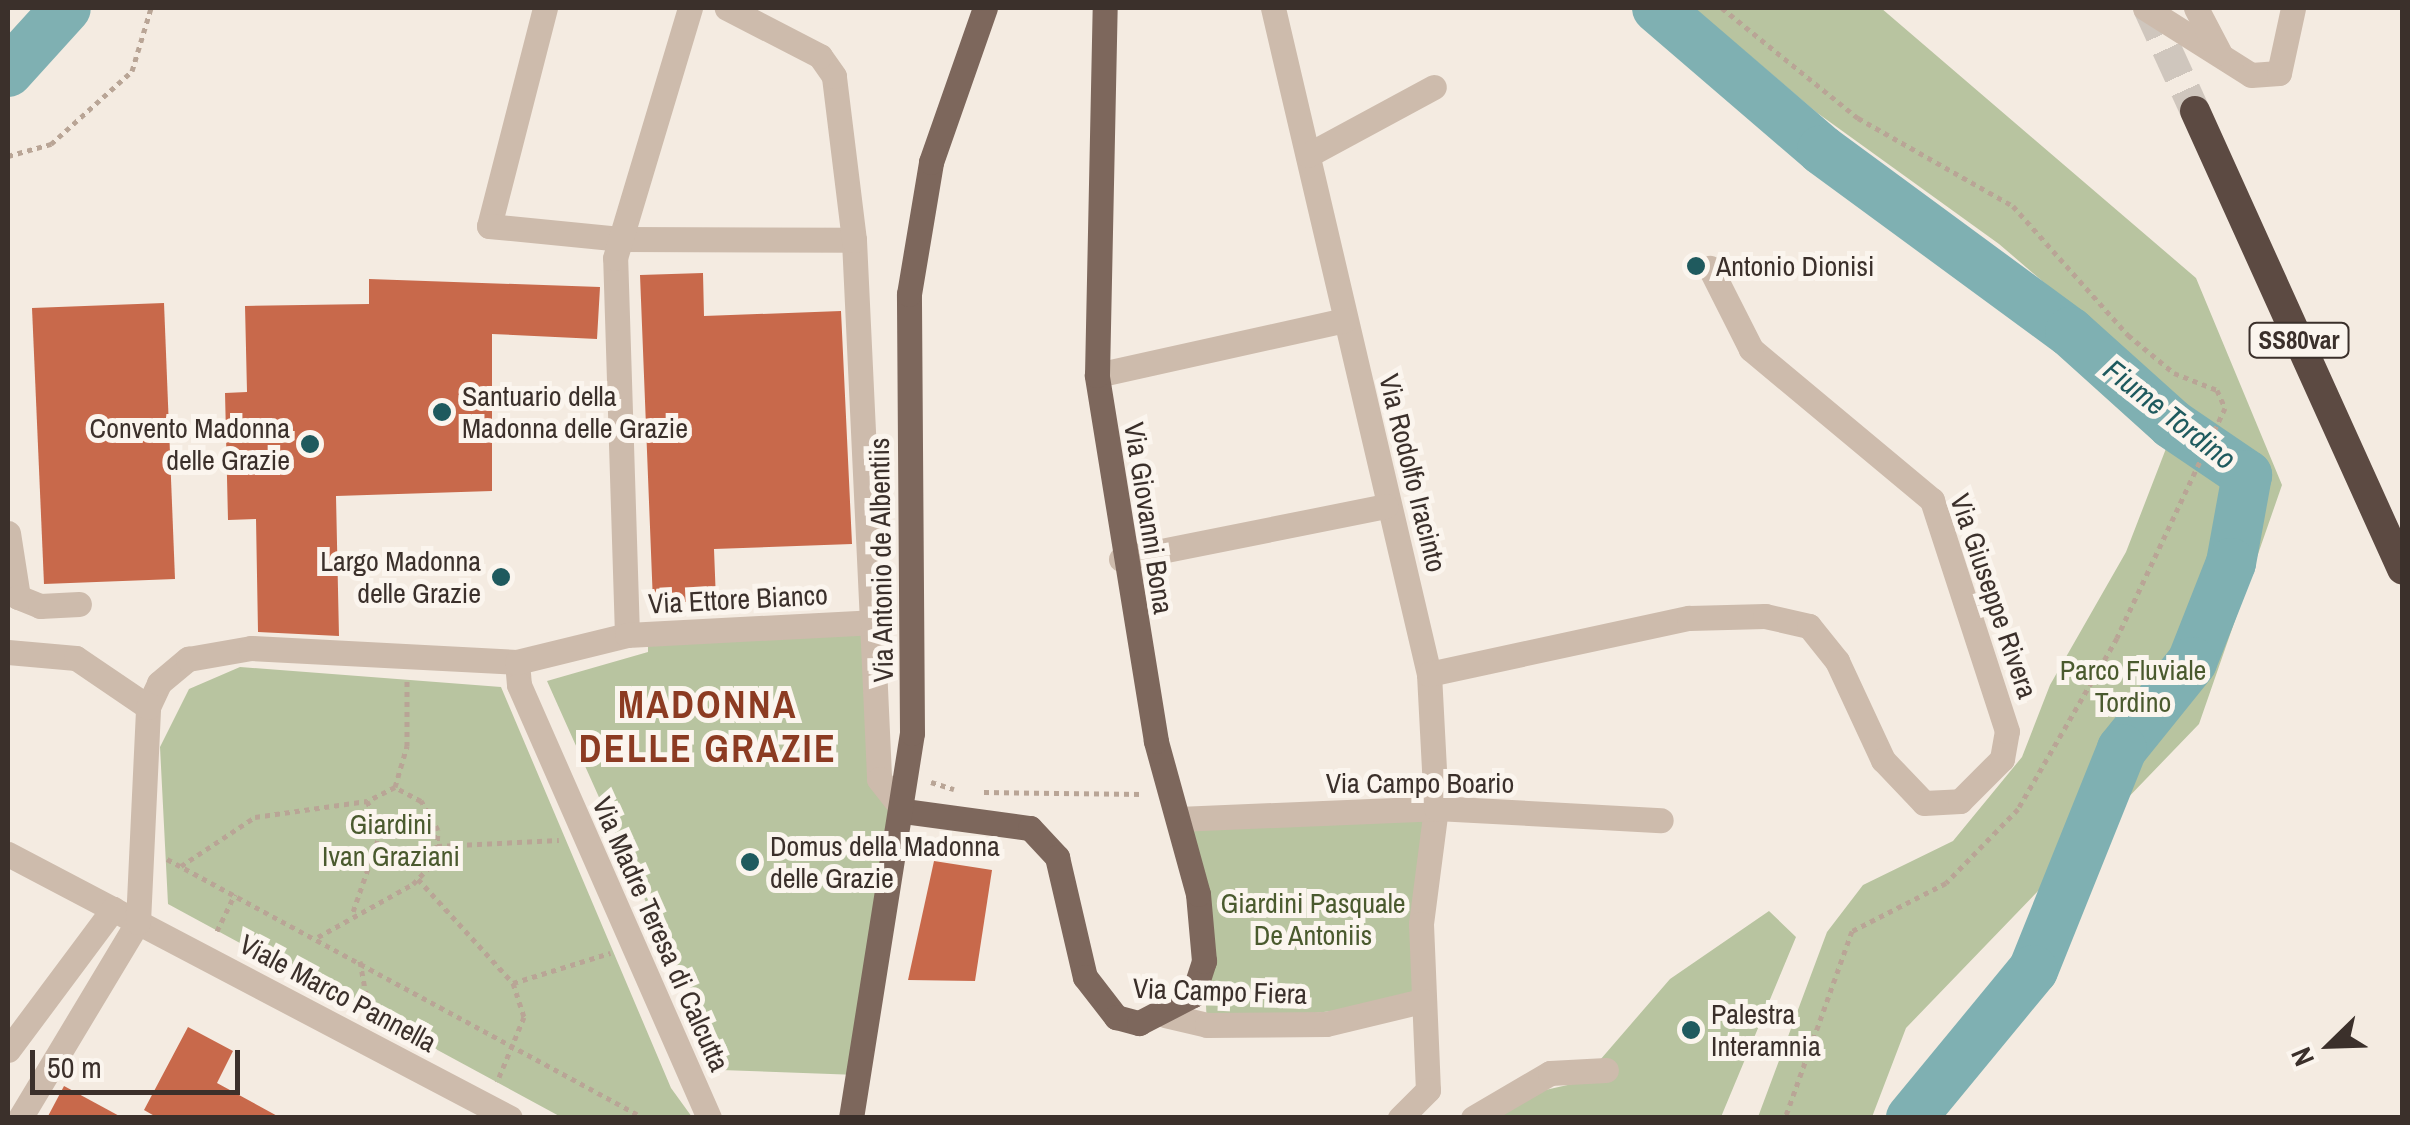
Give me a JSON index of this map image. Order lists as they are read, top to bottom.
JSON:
{
  "streets": {
    "highway": ["SS80var"],
    "main road": ["Via Giovanni Bona", "Via Antonio de Albentiis", "Via Campo Fiera"],
    "street": [
      "Via Rodolfo Iracinto",
      "Via Giuseppe Rivera",
      "Via Ettore Bianco",
      "Via Campo Boario",
      "Via Madre Teresa di Calcutta",
      "Viale Marco Pannella"
    ]
  },
  "crossings": [
    ["Via Rodolfo Iracinto", "Via Giuseppe Rivera"],
    ["Via Rodolfo Iracinto", "Via Campo Boario"],
    ["Via Rodolfo Iracinto", "Via Campo Fiera"],
    ["Via Giovanni Bona", "Via Campo Boario"],
    ["Via Giovanni Bona", "Via Campo Fiera"],
    ["Via Antonio de Albentiis", "Via Campo Fiera"]
  ],
  "districts": ["MADONNA DELLE GRAZIE"],
  "water": ["Fiume Tordino"],
  "parks": ["Parco Fluviale Tordino", "Giardini Ivan Graziani", "Giardini Pasquale De Antoniis"],
  "places": [
    "Antonio Dionisi",
    "Santuario della Madonna delle Grazie",
    "Convento Madonna delle Grazie",
    "Largo Madonna delle Grazie",
    "Domus della Madonna delle Grazie",
    "Palestra Interamnia"
  ],
  "scale_bar": "50 m",
  "north": "bottom left"
}
